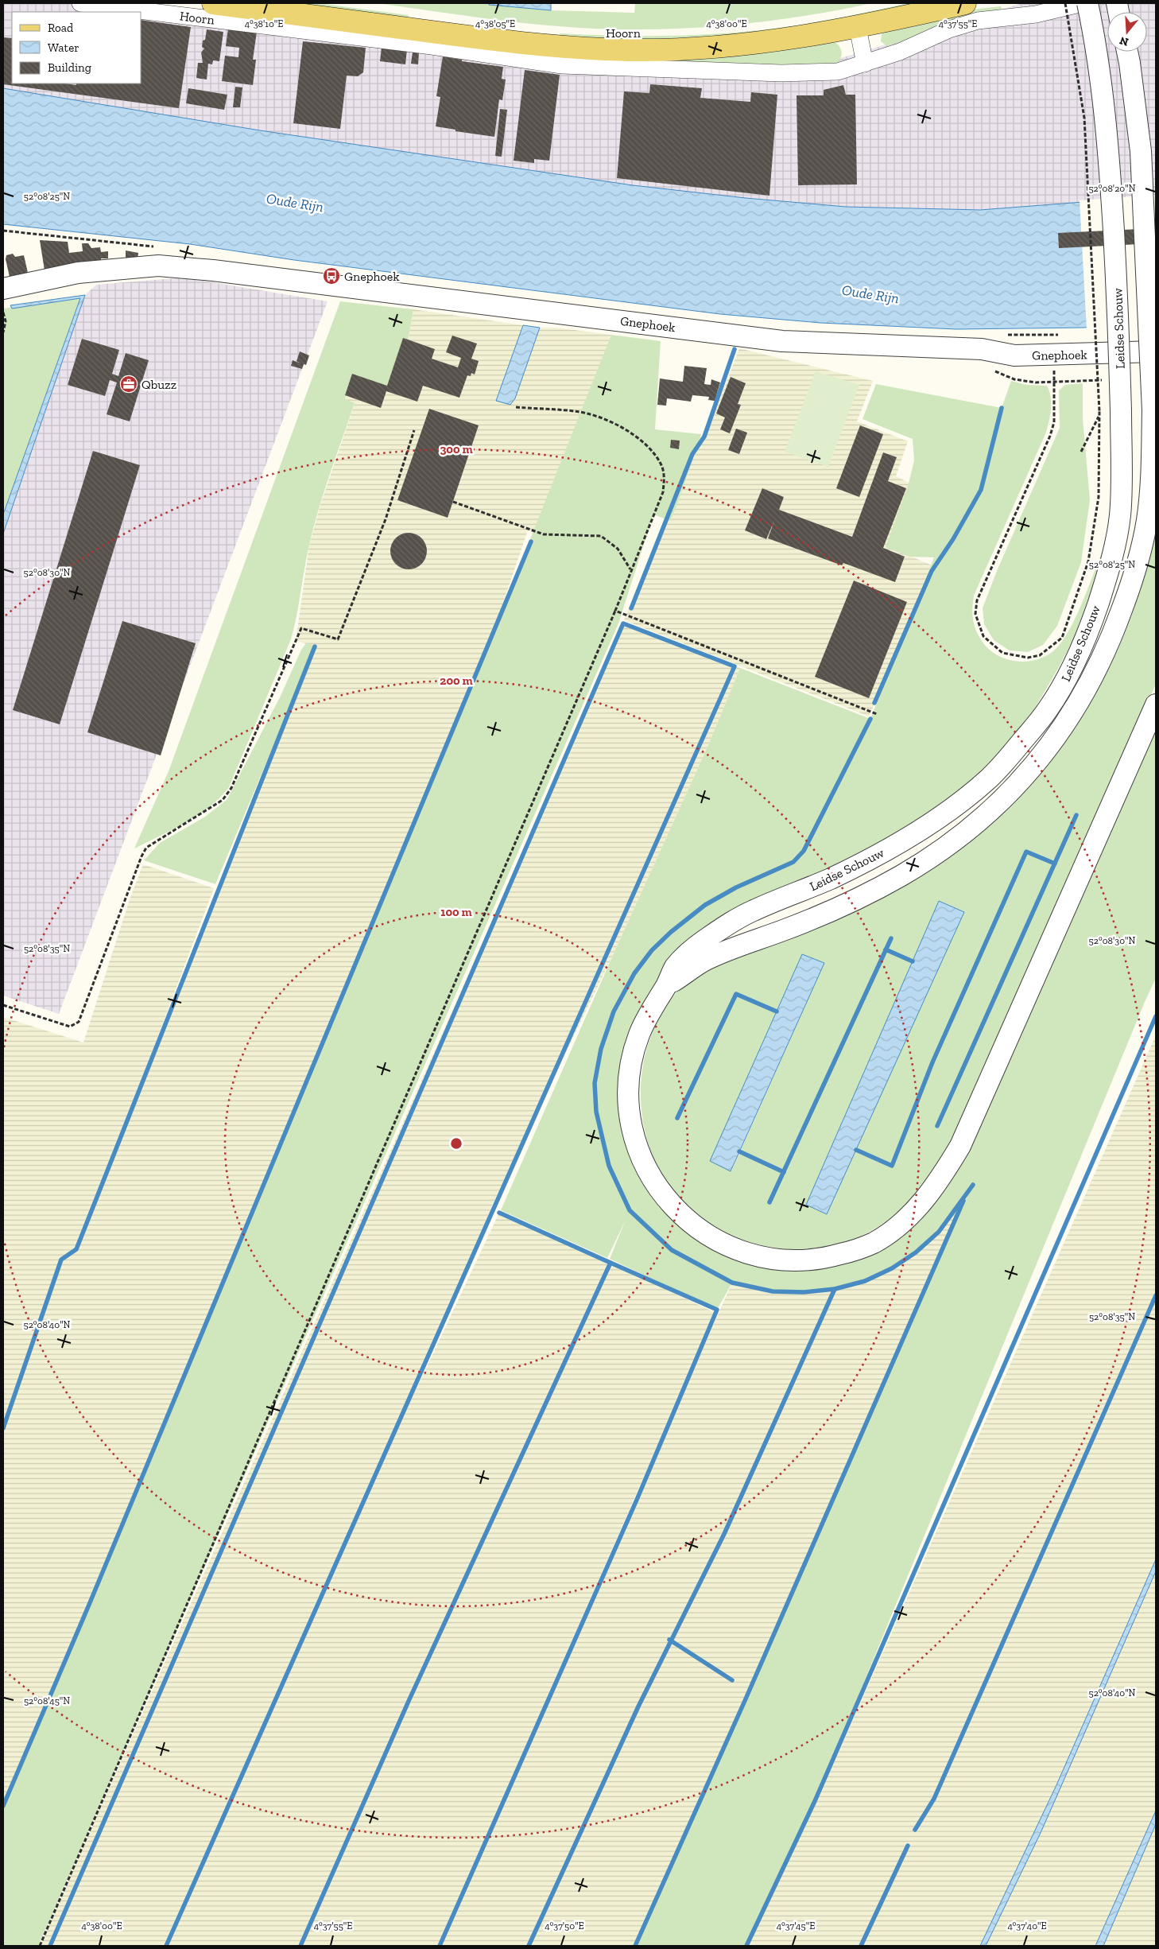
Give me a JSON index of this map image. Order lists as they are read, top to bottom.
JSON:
{
  "streets": {
    "main road": ["Hoorn"],
    "street": ["Gnephoek", "Leidse Schouw"]
  },
  "crossings": [
    ["Gnephoek", "Leidse Schouw"]
  ],
  "water": ["Oude Rijn"],
  "places": {
    "bus stop": ["Gnephoek"],
    "office": ["Qbuzz"]
  },
  "legend": ["Road", "Water", "Building"],
  "north": "bottom",
  "coordinates": [
    "4°38'10\"E",
    "4°38'05\"E",
    "4°38'00\"E",
    "4°37'55\"E",
    "52°08'20\"N",
    "52°08'25\"N",
    "52°08'30\"N",
    "52°08'35\"N",
    "52°08'40\"N",
    "52°08'45\"N",
    "4°37'50\"E",
    "4°37'45\"E",
    "4°37'40\"E"
  ],
  "rings": ["300 m", "200 m", "100 m"]
}
